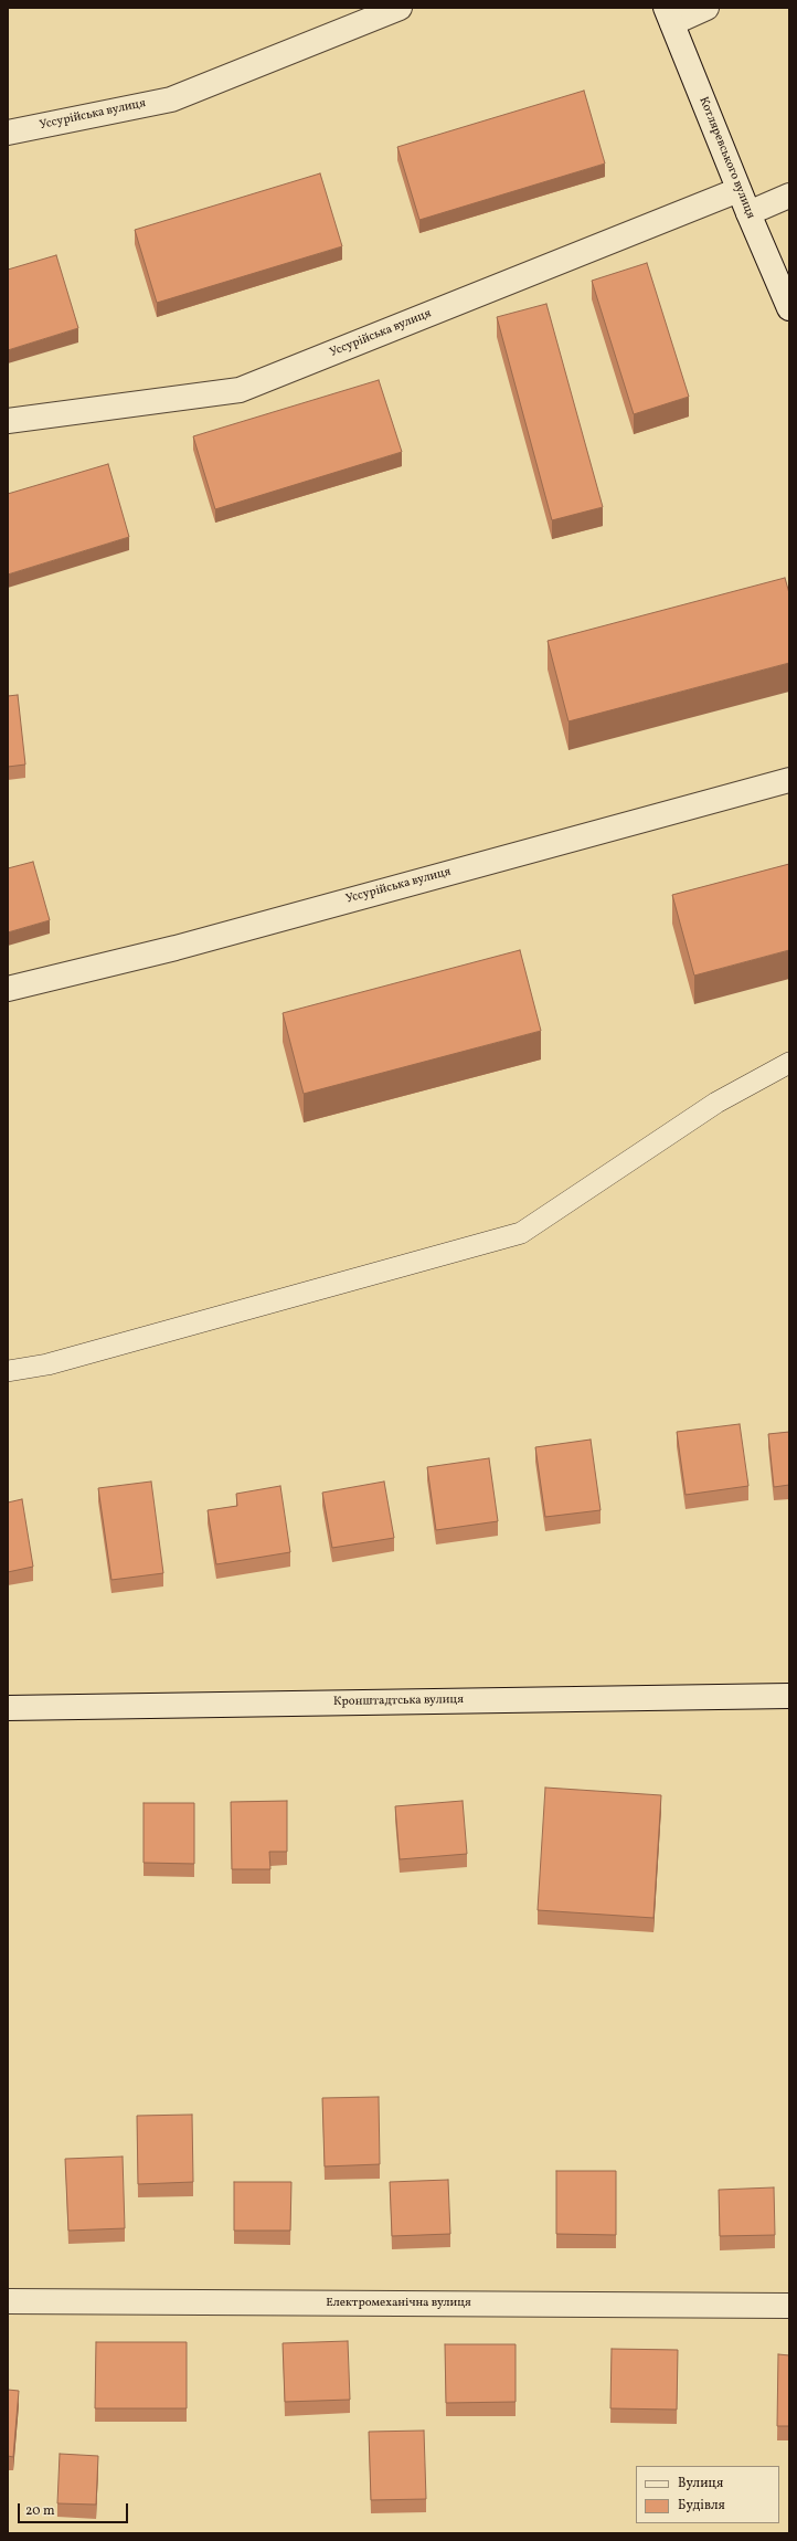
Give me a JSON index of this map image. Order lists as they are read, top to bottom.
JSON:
{
  "streets": {
    "street": [
      "Уссурійська вулиця",
      "Котляревського вулиця",
      "Кронштадтська вулиця",
      "Електромеханічна вулиця"
    ]
  },
  "crossings": [
    ["Уссурійська вулиця", "Котляревського вулиця"]
  ],
  "legend": ["Вулиця", "Будівля"],
  "scale_bar": "20 m"
}
